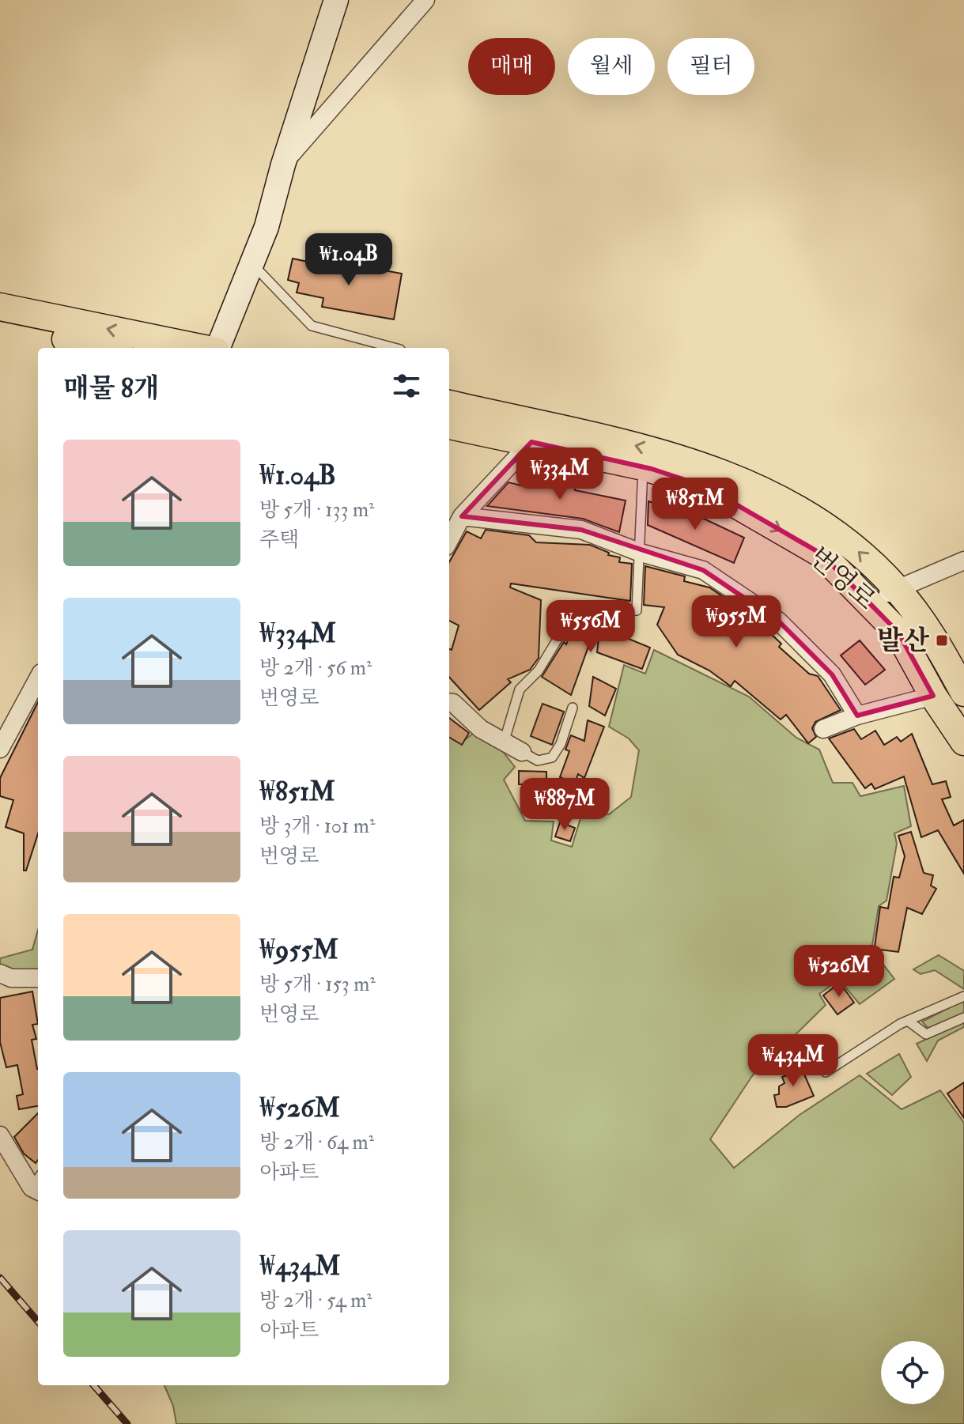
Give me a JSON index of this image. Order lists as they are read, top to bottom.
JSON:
{
  "streets": {
    "main road": ["번영로"]
  },
  "places": {
    "transit": ["발산"]
  },
  "page": {
    "chip": ["매매", "월세", "필터"],
    "price": [
      "₩1.04B",
      "₩334M",
      "₩851M",
      "₩955M",
      "₩556M",
      "₩887M",
      "₩526M",
      "₩434M"
    ],
    "heading": "매물 8개",
    "list": [
      {
        "name": "₩1.04B",
        "note": "방 5개 · 133 m² · 주택"
      },
      {
        "name": "₩334M",
        "note": "방 2개 · 56 m² · 번영로"
      },
      {
        "name": "₩851M",
        "note": "방 3개 · 101 m² · 번영로"
      },
      {
        "name": "₩955M",
        "note": "방 5개 · 153 m² · 번영로"
      },
      {
        "name": "₩526M",
        "note": "방 2개 · 64 m² · 아파트"
      },
      {
        "name": "₩434M",
        "note": "방 2개 · 54 m² · 아파트"
      }
    ]
  }
}
